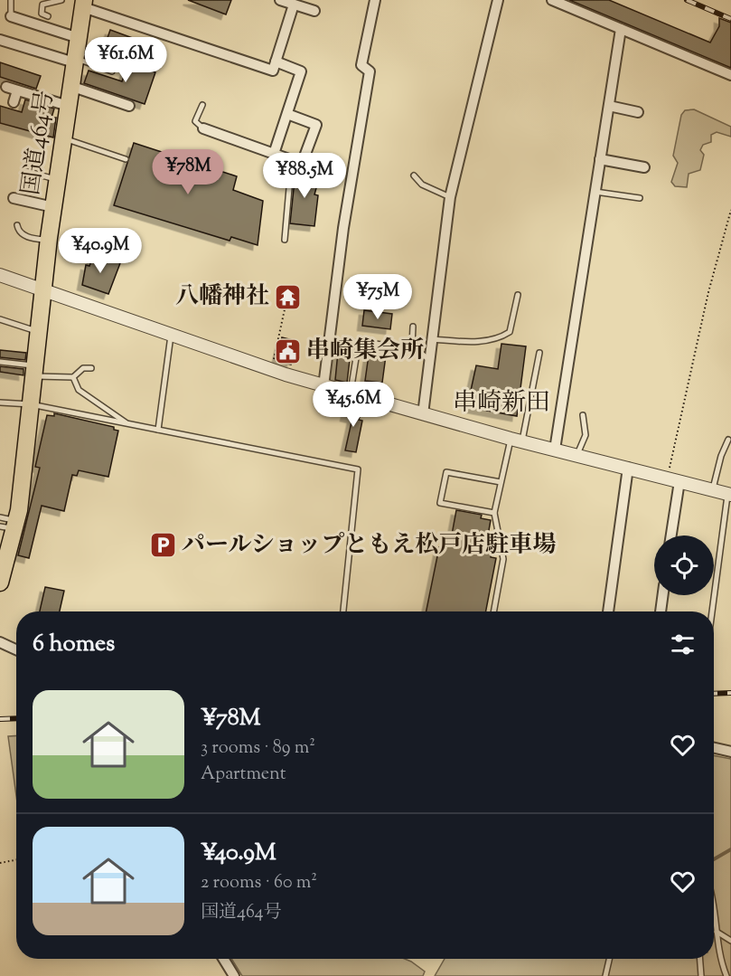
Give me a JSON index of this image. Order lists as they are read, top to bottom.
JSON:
{
  "streets": {
    "highway": ["国道464号"]
  },
  "districts": ["串崎新田"],
  "places": {
    "temple": ["八幡神社"],
    "public building": ["串崎集会所"],
    "parking": ["パールショップともえ松戸店駐車場"]
  },
  "page": {
    "price": [
      "¥61.6M",
      "¥78M",
      "¥88.5M",
      "¥40.9M",
      "¥75M",
      "¥45.6M"
    ],
    "heading": "6 homes",
    "list": [
      {
        "name": "¥78M",
        "note": "3 rooms · 89 m² · Apartment"
      },
      {
        "name": "¥40.9M",
        "note": "2 rooms · 60 m² · 国道464号"
      }
    ]
  }
}
